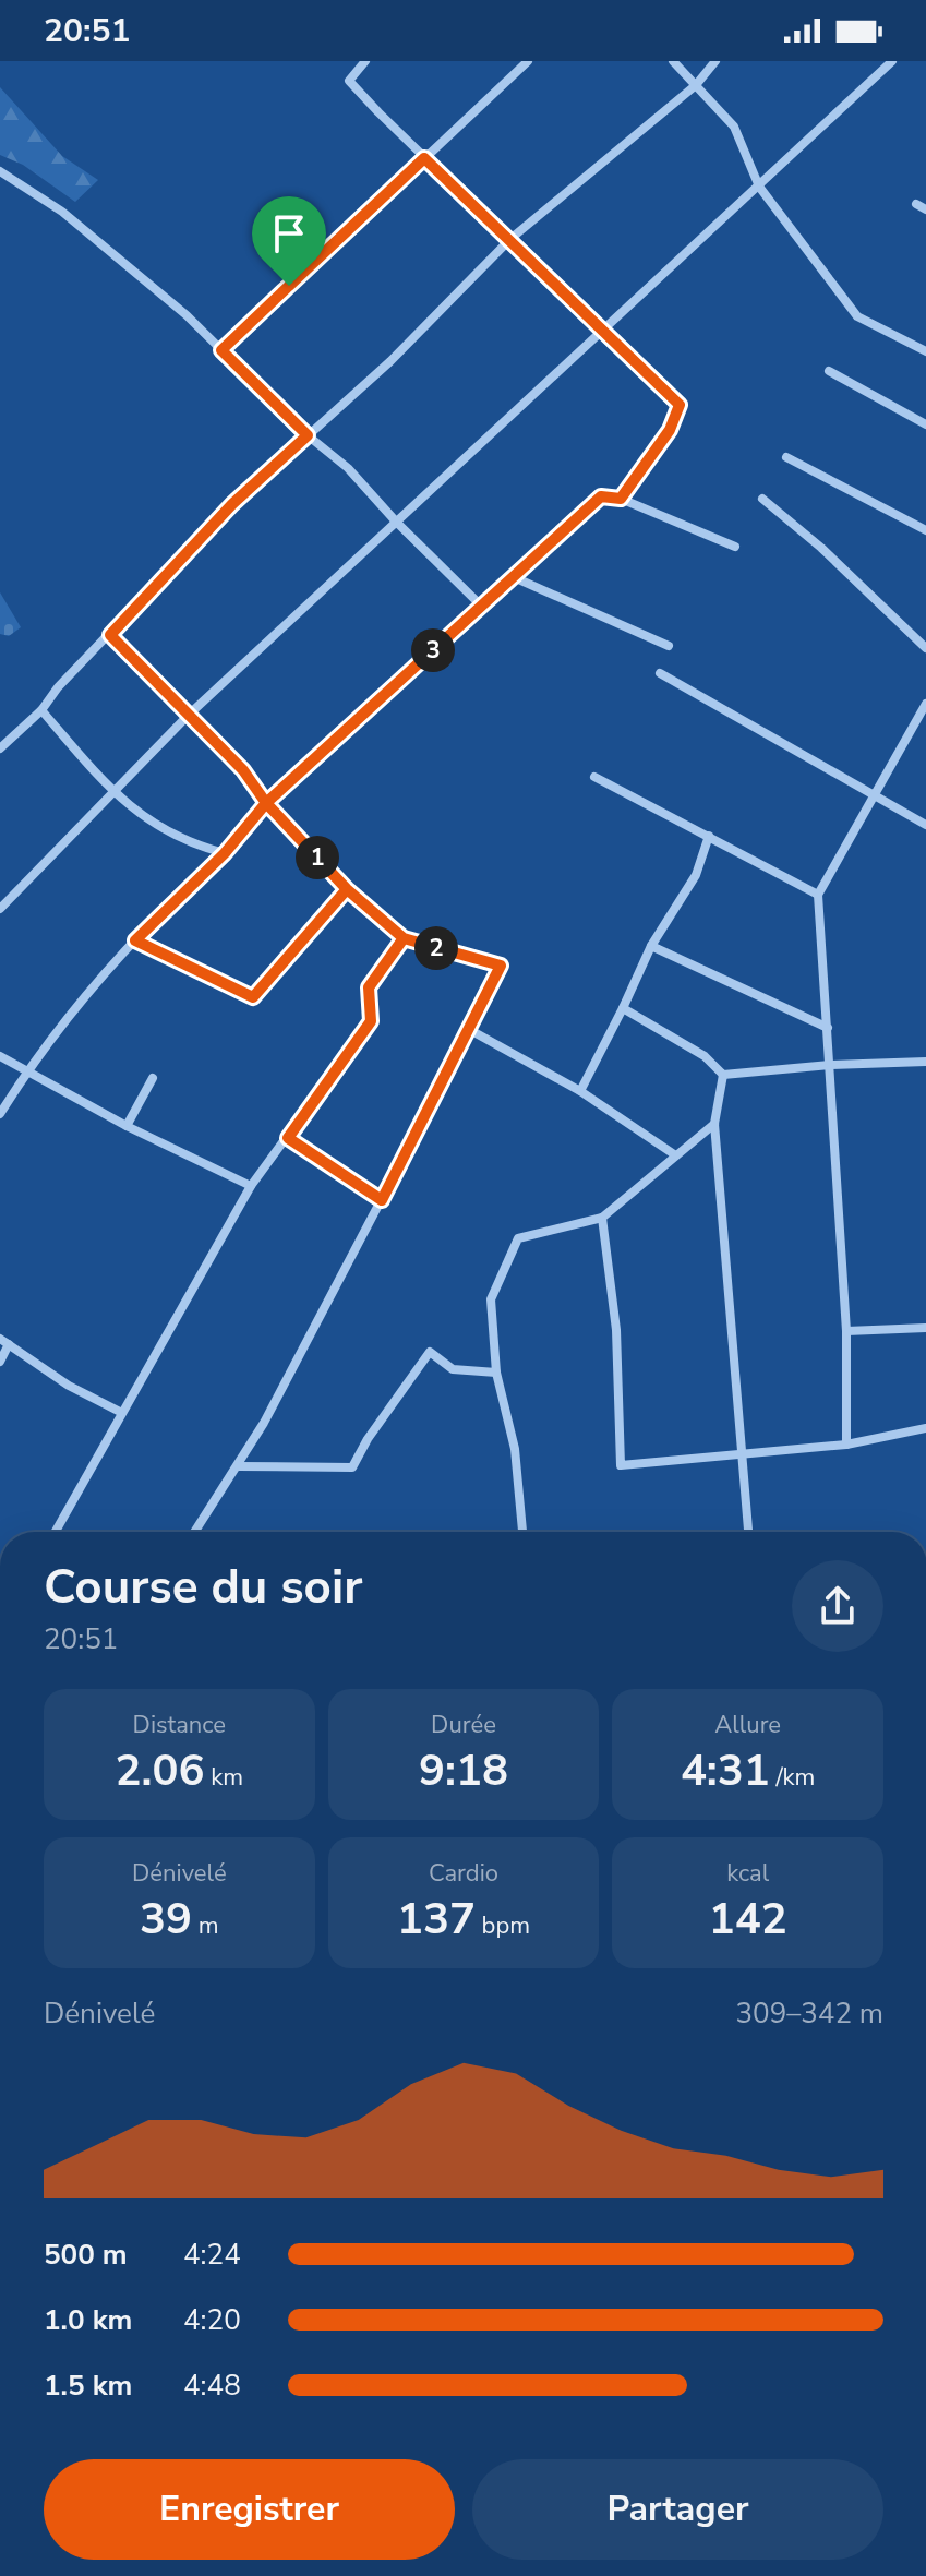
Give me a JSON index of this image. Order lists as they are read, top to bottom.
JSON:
{
  "page": {
    "status": "20:51",
    "pins": ["3", "1", "2"],
    "heading": ["Course du soir", "20:51"],
    "stats": [
      ["Distance", "2.06 km"],
      ["Durée", "9:18"],
      ["Allure", "4:31 /km"],
      ["Dénivelé", "39 m"],
      ["Cardio", "137 bpm"],
      ["kcal", "142"]
    ],
    "chart": ["Dénivelé", "309–342 m"],
    "list": [
      {
        "name": "500 m",
        "note": "4:24"
      },
      {
        "name": "1.0 km",
        "note": "4:20"
      },
      {
        "name": "1.5 km",
        "note": "4:48"
      }
    ],
    "buttons": ["Enregistrer", "Partager"]
  }
}
